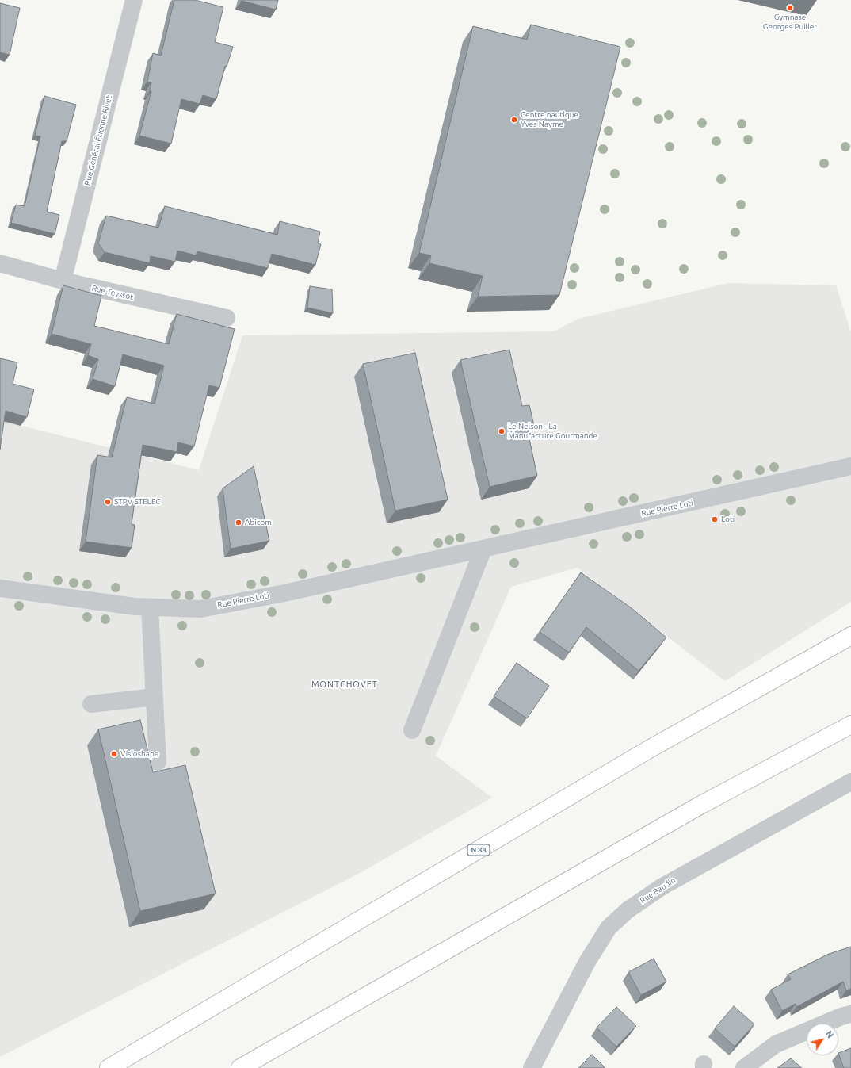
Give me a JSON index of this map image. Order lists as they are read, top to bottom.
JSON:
{
  "streets": {
    "highway": ["N 88"],
    "street": [
      "Rue Général Étienne Rivet",
      "Rue Teyssot",
      "Rue Pierre Loti",
      "Rue Baudin"
    ]
  },
  "crossings": [
    ["Rue Général Étienne Rivet", "Rue Teyssot"]
  ],
  "districts": ["MONTCHOVET"],
  "places": [
    "Gymnase Georges Puillet",
    "Centre nautique Yves Nayme",
    "Le Nelson - La Manufacture Gourmande",
    "STPV STELEC",
    "Loti",
    "Abicom",
    "Visioshape"
  ],
  "north": "top right"
}
